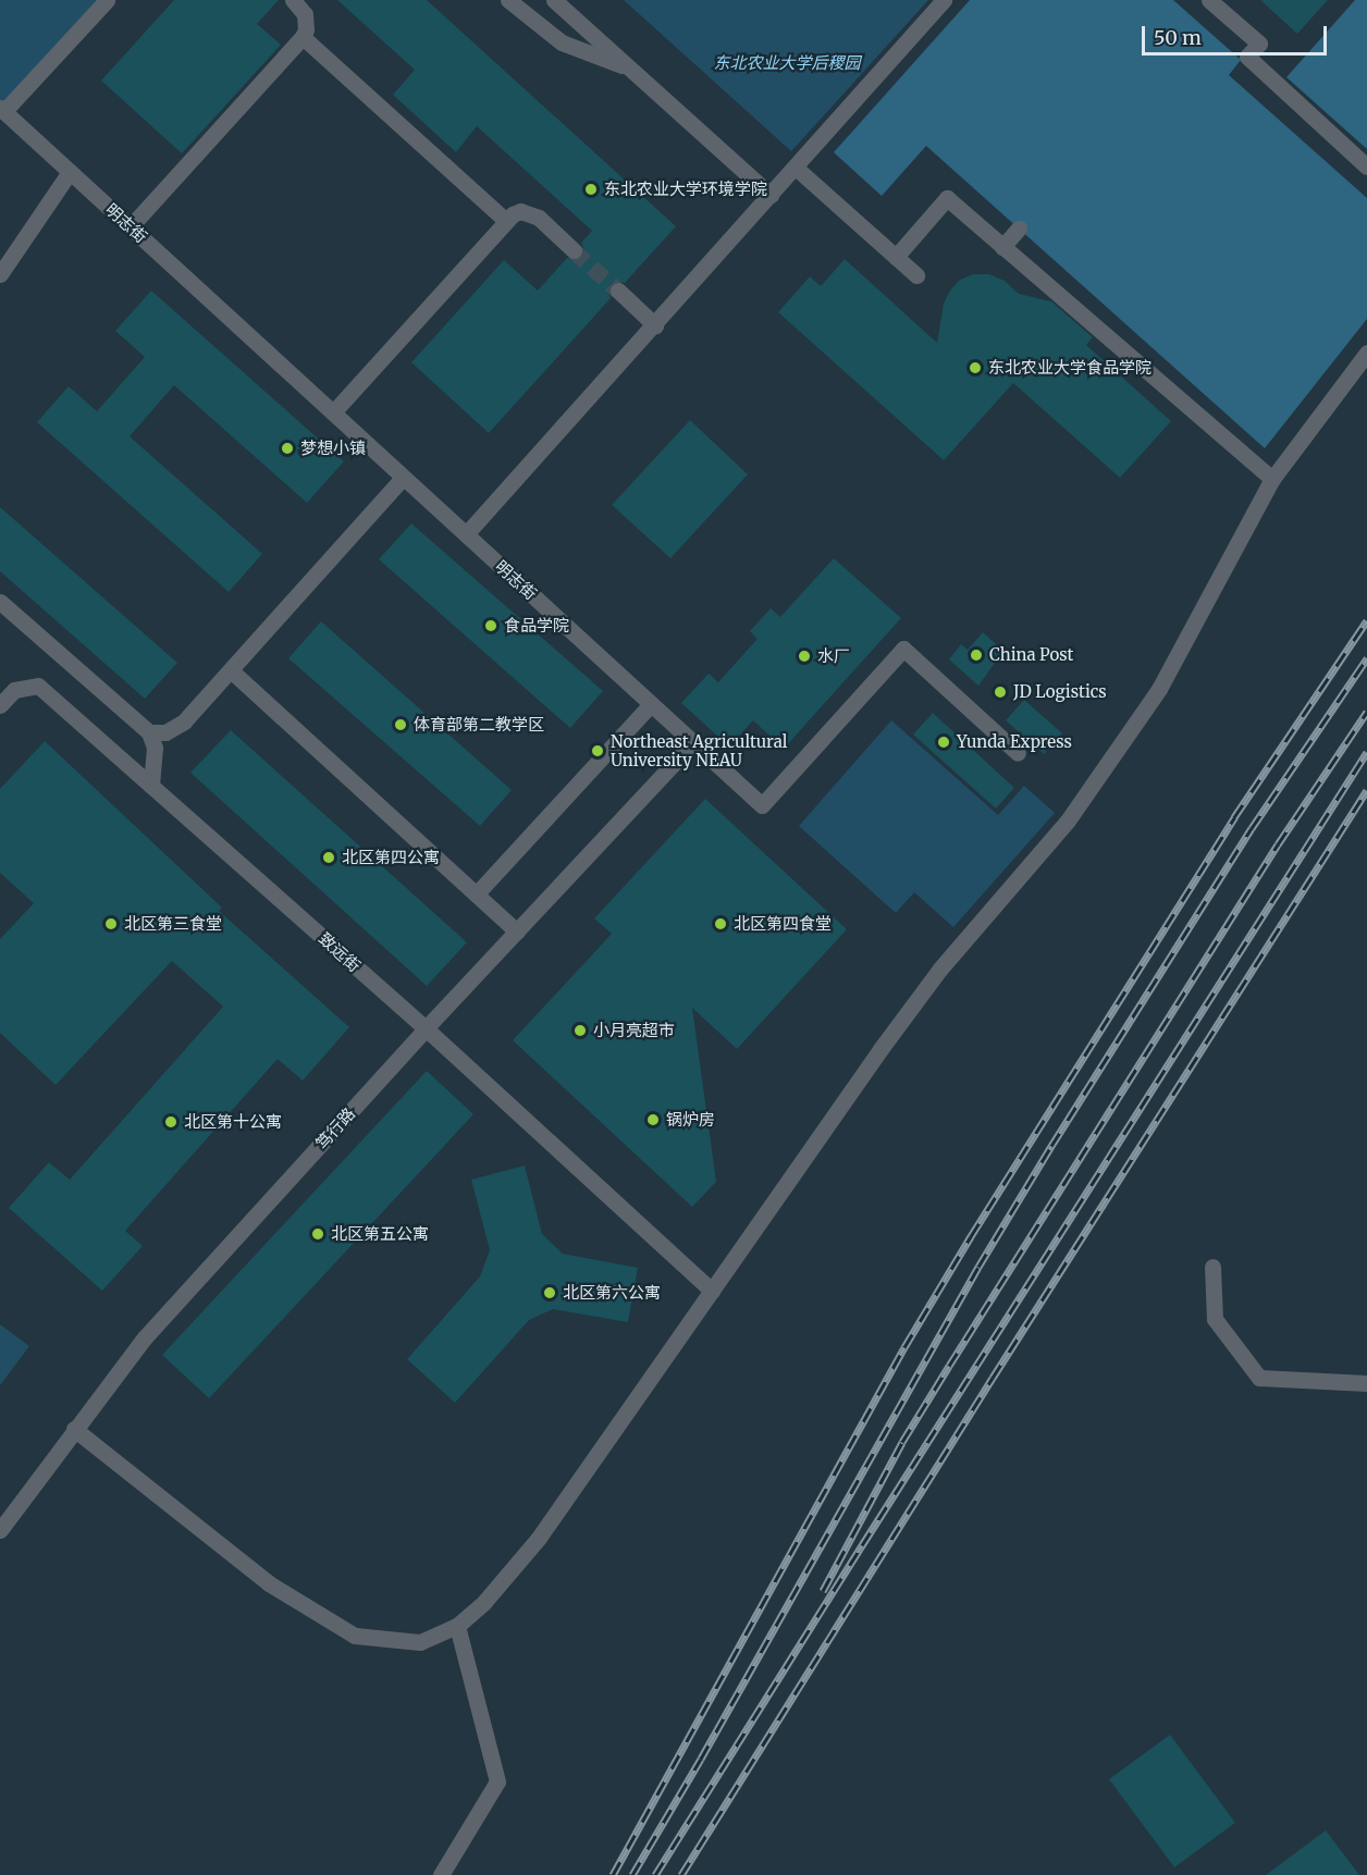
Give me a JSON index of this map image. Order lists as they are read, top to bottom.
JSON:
{
  "streets": {
    "street": ["明志街", "致远街", "笃行路"]
  },
  "crossings": [
    ["明志街", "笃行路"],
    ["致远街", "笃行路"]
  ],
  "parks": ["东北农业大学后稷园"],
  "places": [
    "东北农业大学环境学院",
    "东北农业大学食品学院",
    "梦想小镇",
    "食品学院",
    "China Post",
    "水厂",
    "JD Logistics",
    "体育部第二教学区",
    "Yunda Express",
    "Northeast Agricultural University NEAU",
    "北区第四公寓",
    "北区第三食堂",
    "北区第四食堂",
    "小月亮超市",
    "锅炉房",
    "北区第十公寓",
    "北区第五公寓",
    "北区第六公寓"
  ],
  "scale_bar": "50 m"
}
